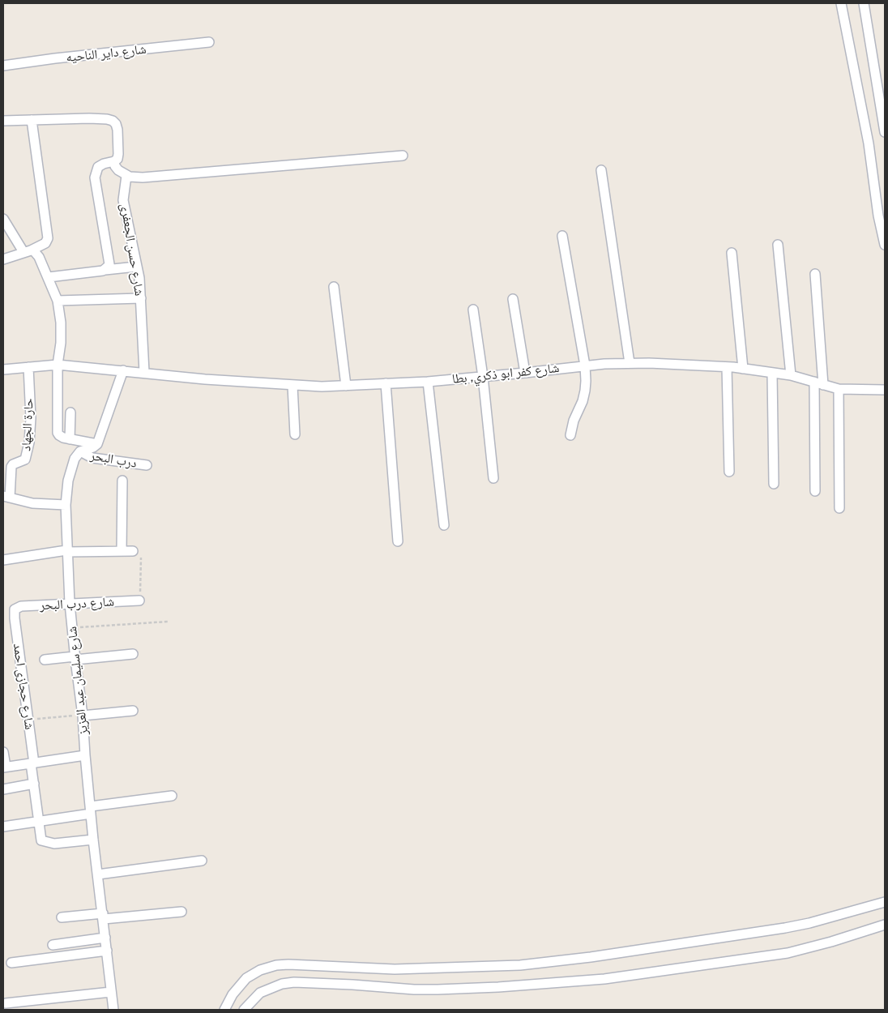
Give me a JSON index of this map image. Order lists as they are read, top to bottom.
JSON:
{
  "streets": {
    "street": [
      "شارع داير الناحيه",
      "شارع حسن الجعفرى",
      "شارع كفر ابو ذكري, بطا",
      "حارة الجهاد",
      "درب البحر",
      "شارع درب البحر",
      "شارع سليمان عبد العزيز",
      "شارع حجازى احمد"
    ]
  },
  "crossings": [
    ["شارع حسن الجعفرى", "شارع كفر ابو ذكري, بطا"],
    ["درب البحر", "شارع سليمان عبد العزيز"],
    ["شارع درب البحر", "شارع سليمان عبد العزيز"],
    ["شارع درب البحر", "شارع حجازى احمد"],
    ["شارع سليمان عبد العزيز", "شارع حجازى احمد"]
  ]
}
